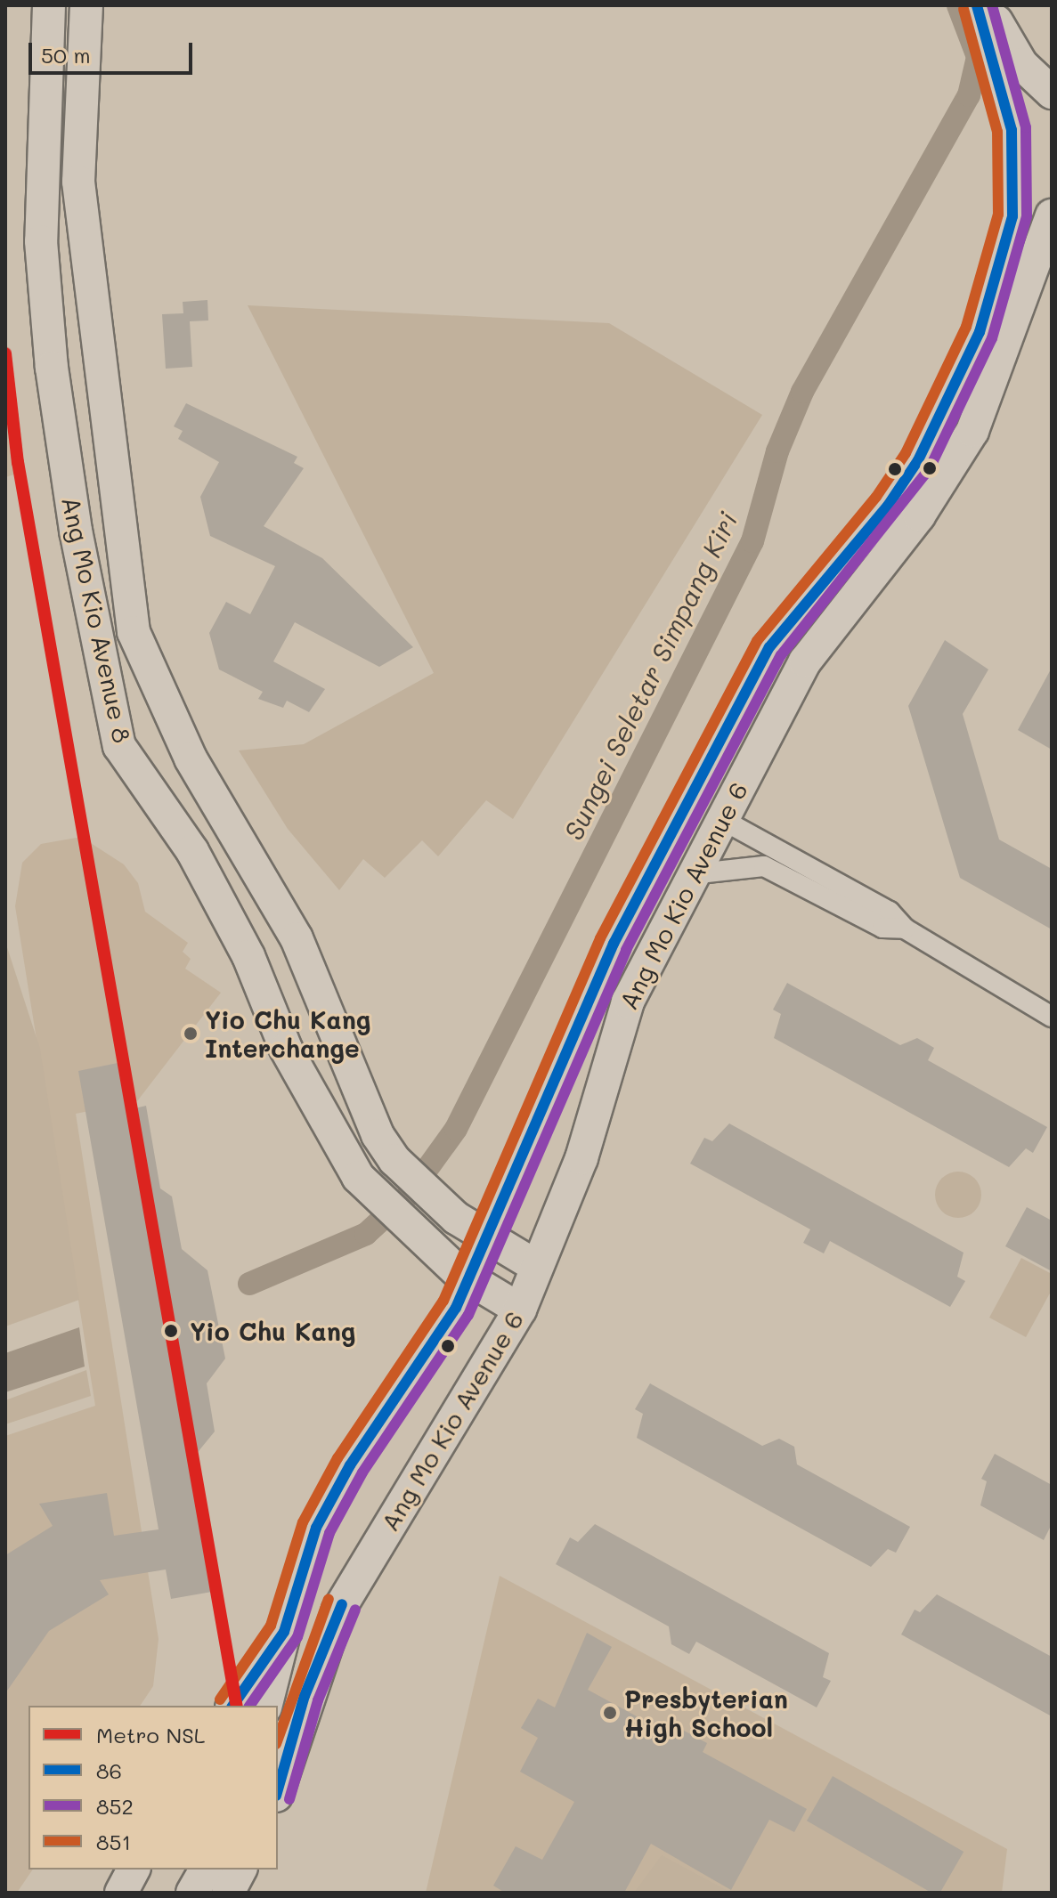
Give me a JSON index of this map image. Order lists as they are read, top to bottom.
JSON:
{
  "streets": {
    "main road": ["Ang Mo Kio Avenue 8", "Ang Mo Kio Avenue 6"]
  },
  "crossings": [
    ["Ang Mo Kio Avenue 8", "Ang Mo Kio Avenue 6"]
  ],
  "water": ["Sungei Seletar Simpang Kiri"],
  "places": ["Yio Chu Kang Interchange", "Yio Chu Kang", "Presbyterian High School"],
  "lines": [
    "transit line 86",
    "transit line 852",
    "transit line 851",
    "metro line NSL"
  ],
  "legend": [
    "Metro NSL",
    "86",
    "852",
    "851"
  ],
  "scale_bar": "50 m"
}
